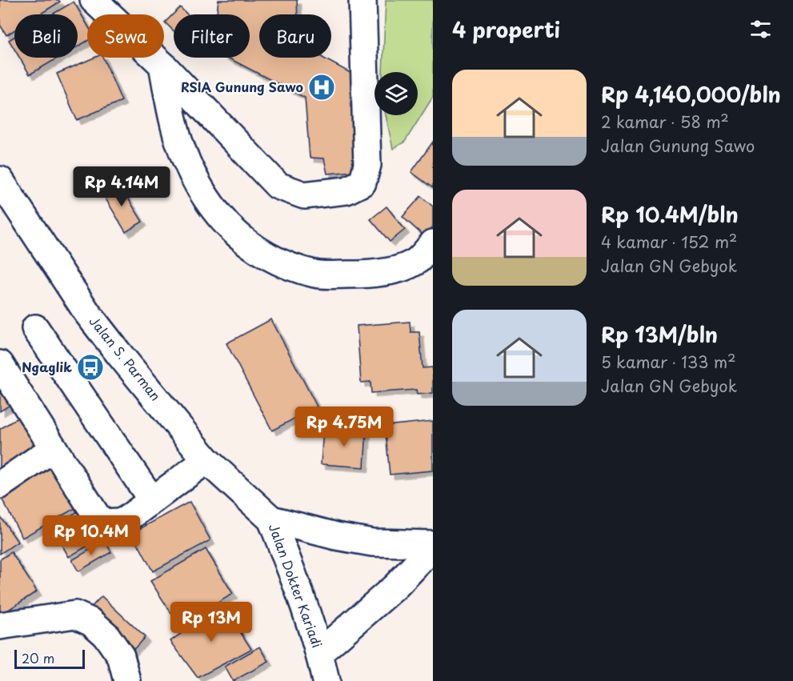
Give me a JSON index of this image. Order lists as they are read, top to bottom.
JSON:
{
  "streets": {
    "main road": ["Jalan S. Parman", "Jalan Dokter Kariadi"]
  },
  "crossings": [
    ["Jalan S. Parman", "Jalan Dokter Kariadi"]
  ],
  "places": {
    "hospital": ["RSIA Gunung Sawo"],
    "bus stop": ["Ngaglik"]
  },
  "scale_bar": "20 m",
  "page": {
    "heading": "4 properti",
    "chip": [
      "Beli",
      "Sewa",
      "Filter",
      "Baru"
    ],
    "list": [
      {
        "name": "Rp 4,140,000/bln",
        "note": "2 kamar · 58 m² · Jalan Gunung Sawo"
      },
      {
        "name": "Rp 10.4M/bln",
        "note": "4 kamar · 152 m² · Jalan GN Gebyok"
      },
      {
        "name": "Rp 13M/bln",
        "note": "5 kamar · 133 m² · Jalan GN Gebyok"
      }
    ],
    "price": [
      "Rp 4.14M",
      "Rp 4.75M",
      "Rp 10.4M",
      "Rp 13M"
    ],
    "scale": "20 m"
  }
}
